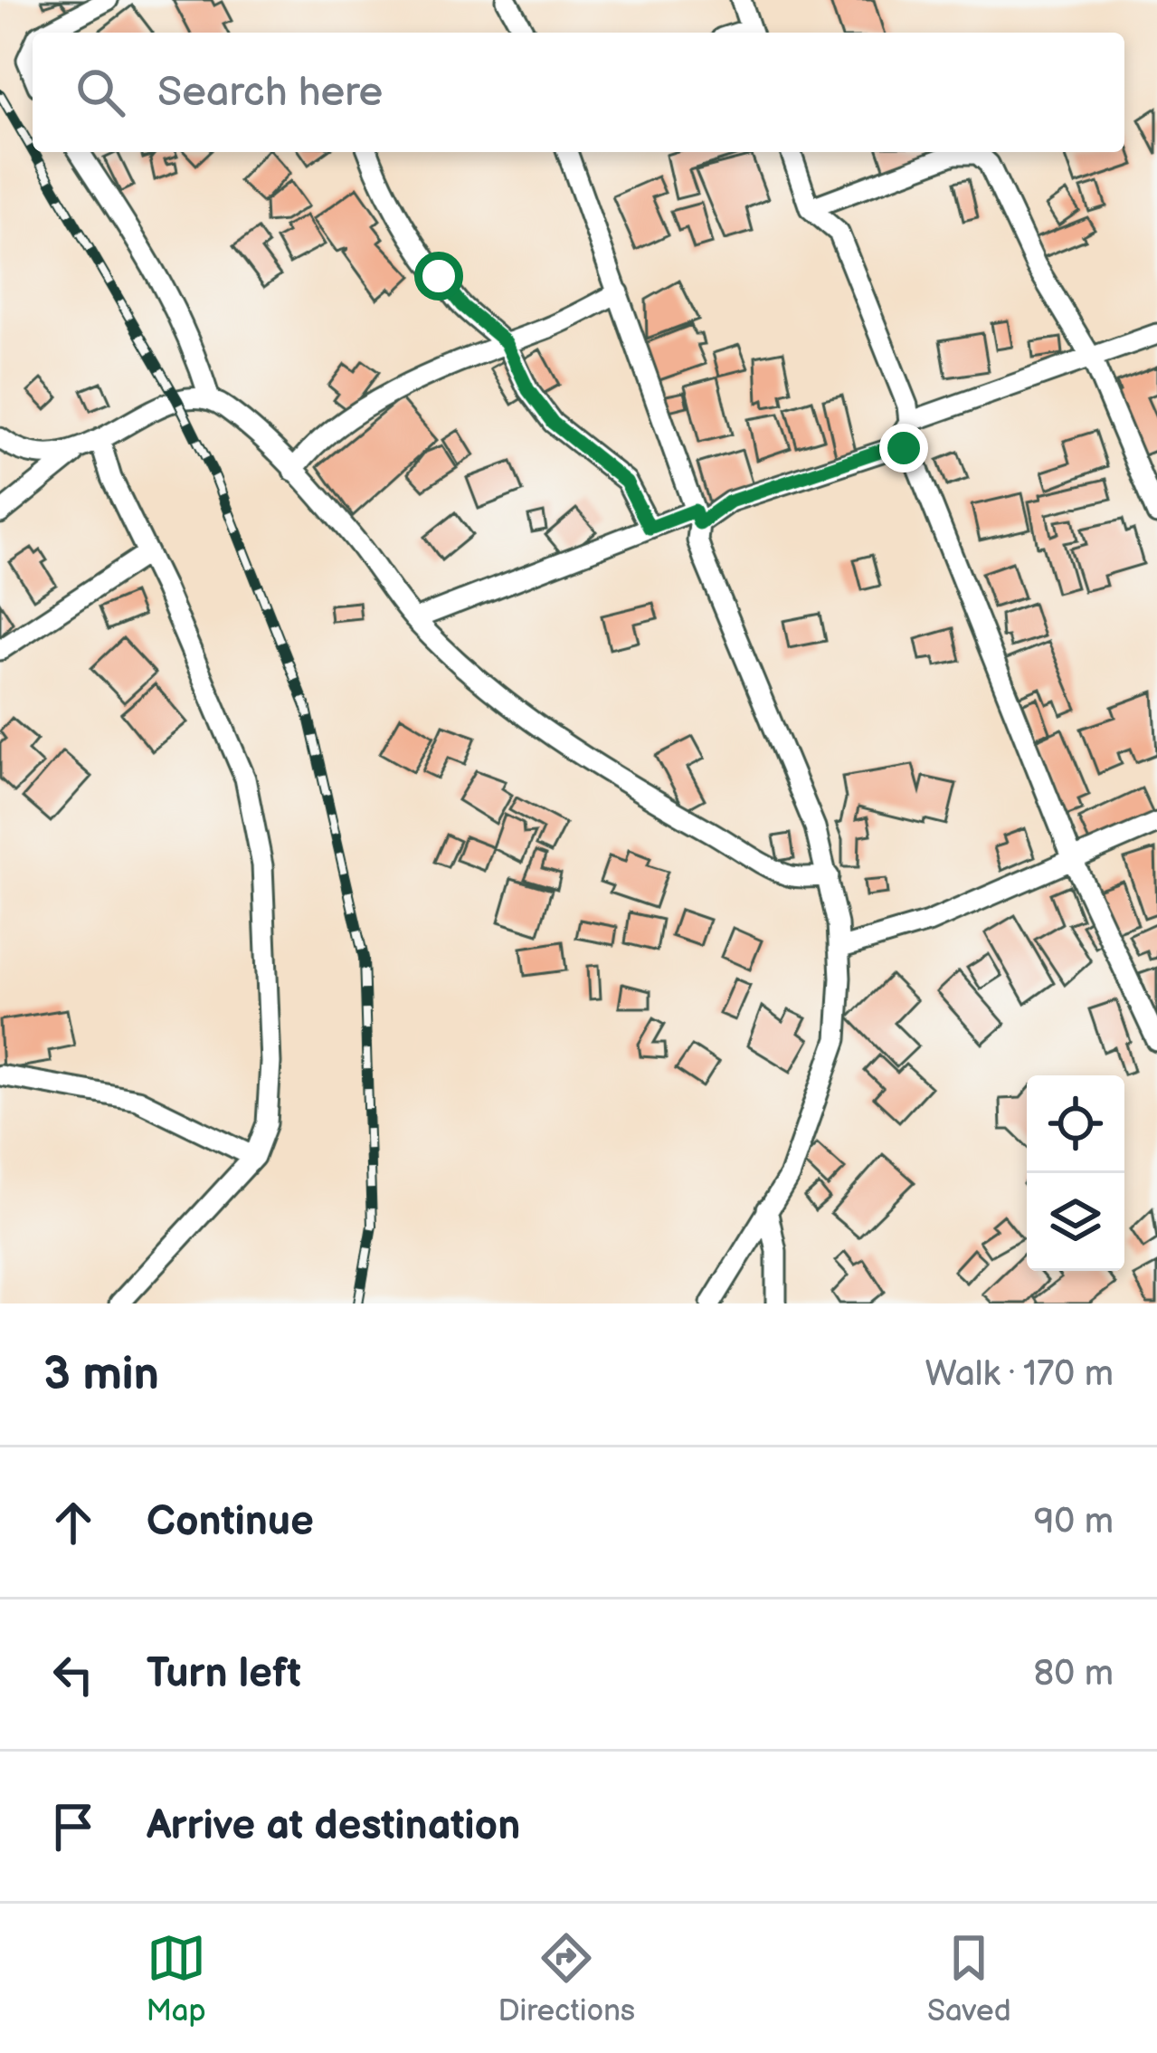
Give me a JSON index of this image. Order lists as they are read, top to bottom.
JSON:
{
  "page": {
    "search": "Search here",
    "heading": ["3 min", "Walk · 170 m"],
    "list": [
      ["Continue", "90 m"],
      ["Turn left", "80 m"],
      "Arrive at destination"
    ],
    "nav": ["Map", "Directions", "Saved"]
  }
}
